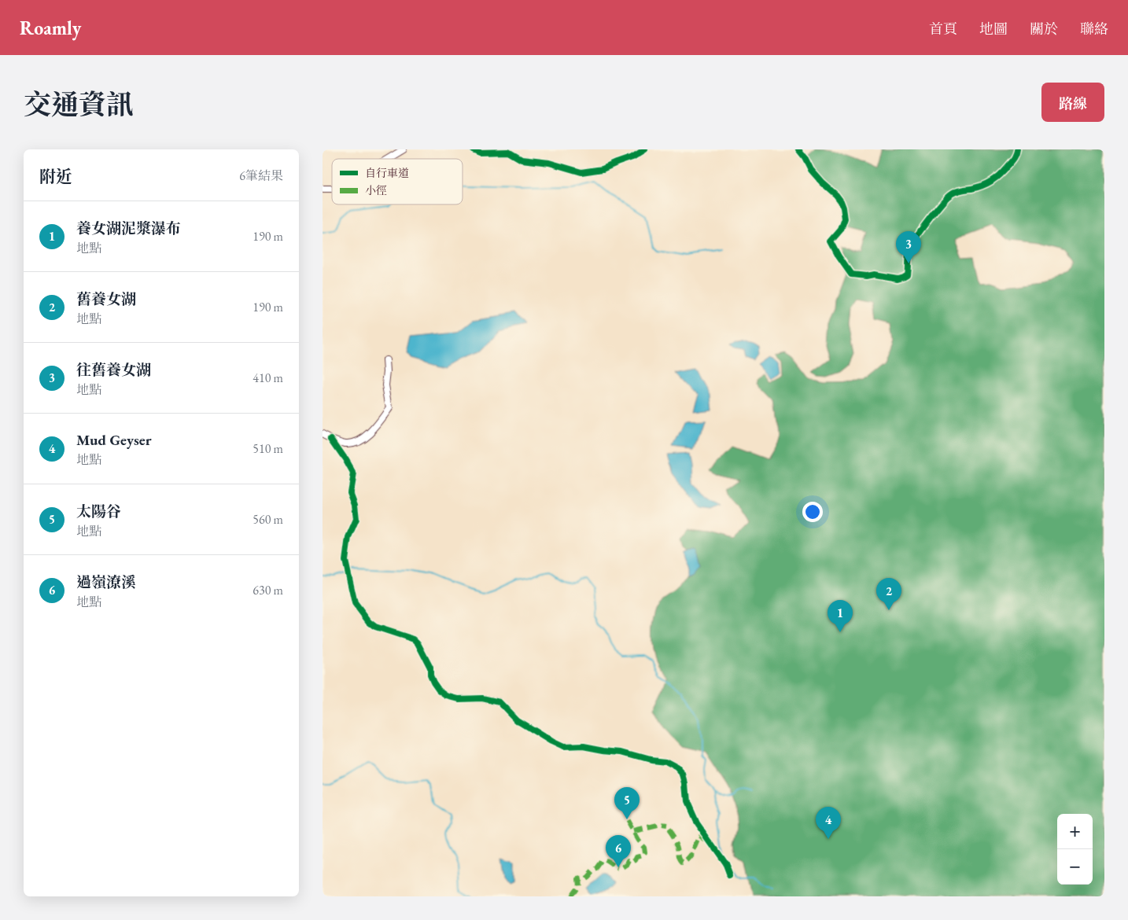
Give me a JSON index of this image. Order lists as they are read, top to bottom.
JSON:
{
  "legend": ["自行車道", "小徑"],
  "page": {
    "header": "Roamly",
    "nav": [
      "首頁",
      "地圖",
      "關於",
      "聯絡"
    ],
    "title": "交通資訊",
    "buttons": "路線",
    "heading": ["附近", "6筆結果"],
    "list": [
      {
        "mark": "1",
        "name": "養女湖泥漿瀑布",
        "note": "地點",
        "value": "190 m"
      },
      {
        "mark": "2",
        "name": "舊養女湖",
        "note": "地點",
        "value": "190 m"
      },
      {
        "mark": "3",
        "name": "往舊養女湖",
        "note": "地點",
        "value": "410 m"
      },
      {
        "mark": "4",
        "name": "Mud Geyser",
        "note": "地點",
        "value": "510 m"
      },
      {
        "mark": "5",
        "name": "太陽谷",
        "note": "地點",
        "value": "560 m"
      },
      {
        "mark": "6",
        "name": "過嶺潦溪",
        "note": "地點",
        "value": "630 m"
      }
    ],
    "pins": [
      "3",
      "2",
      "1",
      "5",
      "4",
      "6"
    ],
    "map_buttons": ["+", "−"]
  }
}
